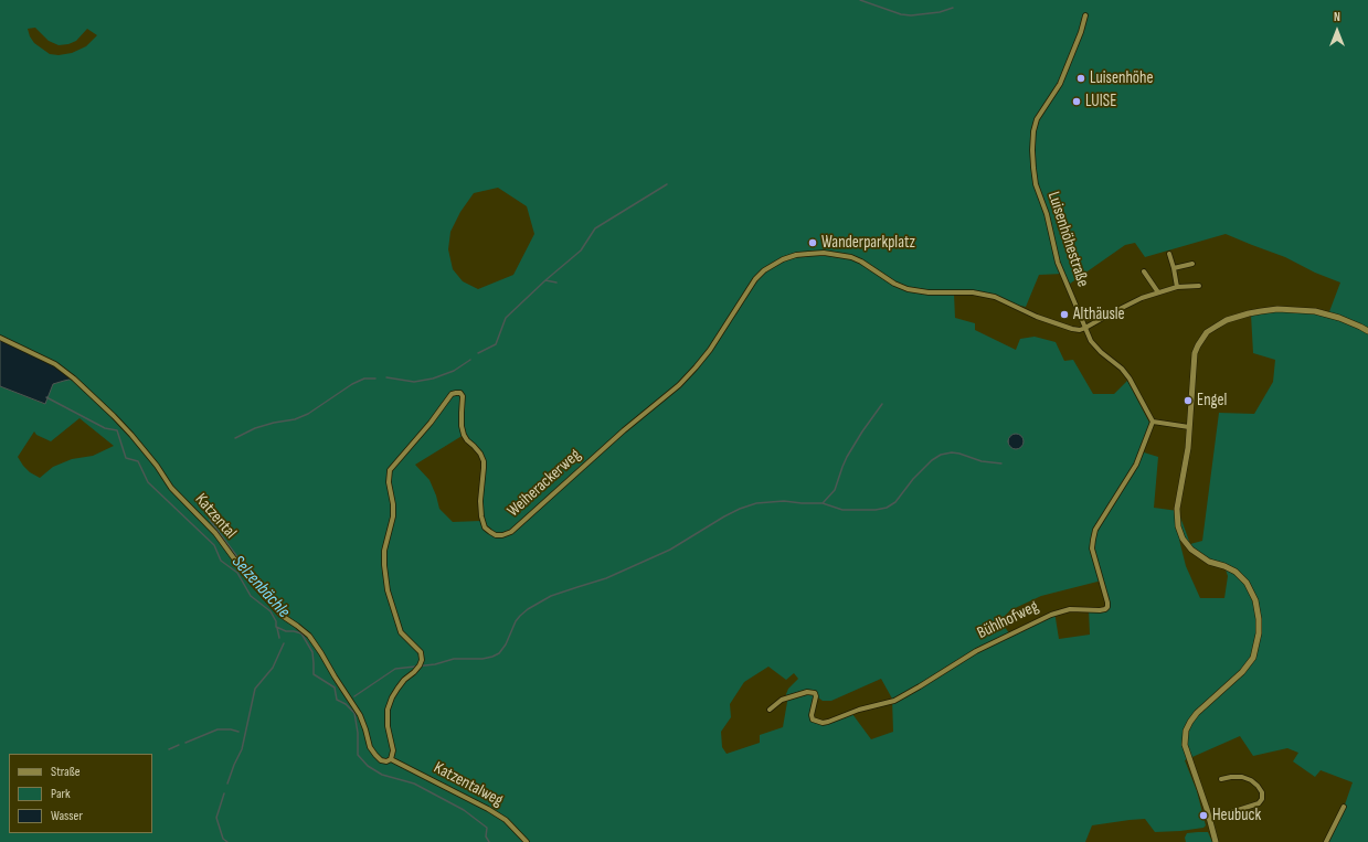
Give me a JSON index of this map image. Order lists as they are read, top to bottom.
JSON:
{
  "streets": {
    "street": [
      "Luisenhöhestraße",
      "Weiherackerweg",
      "Katzental",
      "Bühlhofweg",
      "Katzentalweg"
    ]
  },
  "crossings": [
    ["Luisenhöhestraße", "Weiherackerweg"],
    ["Luisenhöhestraße", "Bühlhofweg"],
    ["Weiherackerweg", "Katzental"],
    ["Weiherackerweg", "Katzentalweg"],
    ["Katzental", "Katzentalweg"]
  ],
  "water": ["Selzenbächle"],
  "places": [
    "Luisenhöhe",
    "LUISE",
    "Wanderparkplatz",
    "Althäusle",
    "Engel",
    "Heubuck"
  ],
  "legend": ["Straße", "Park", "Wasser"],
  "north": "top"
}
